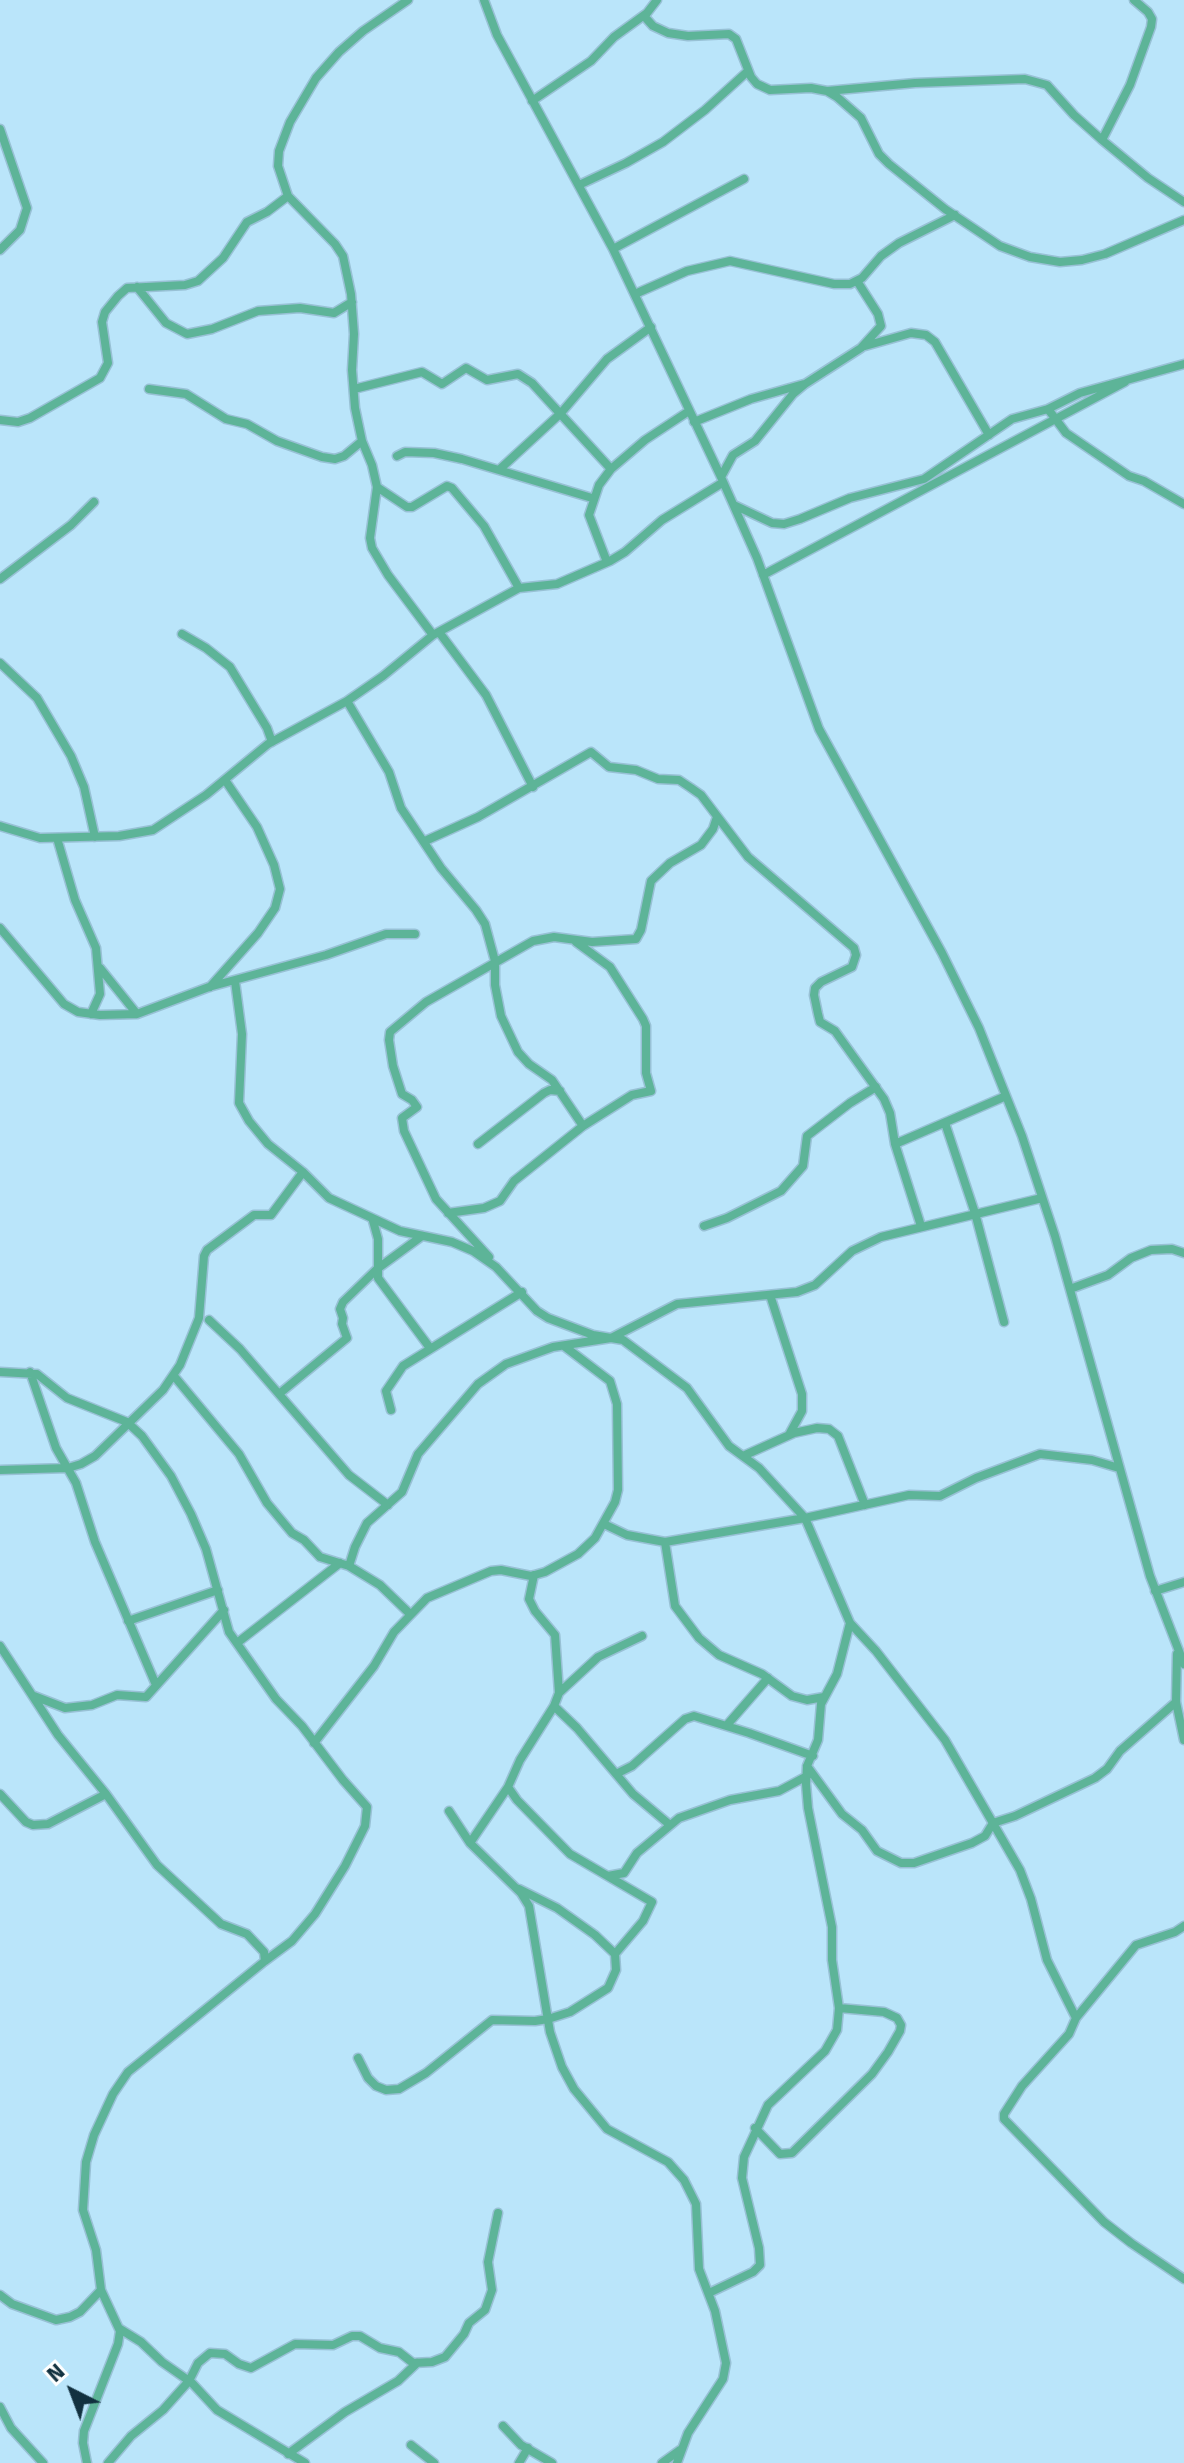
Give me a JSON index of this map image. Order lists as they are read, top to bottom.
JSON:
{
  "north": "top left"
}
